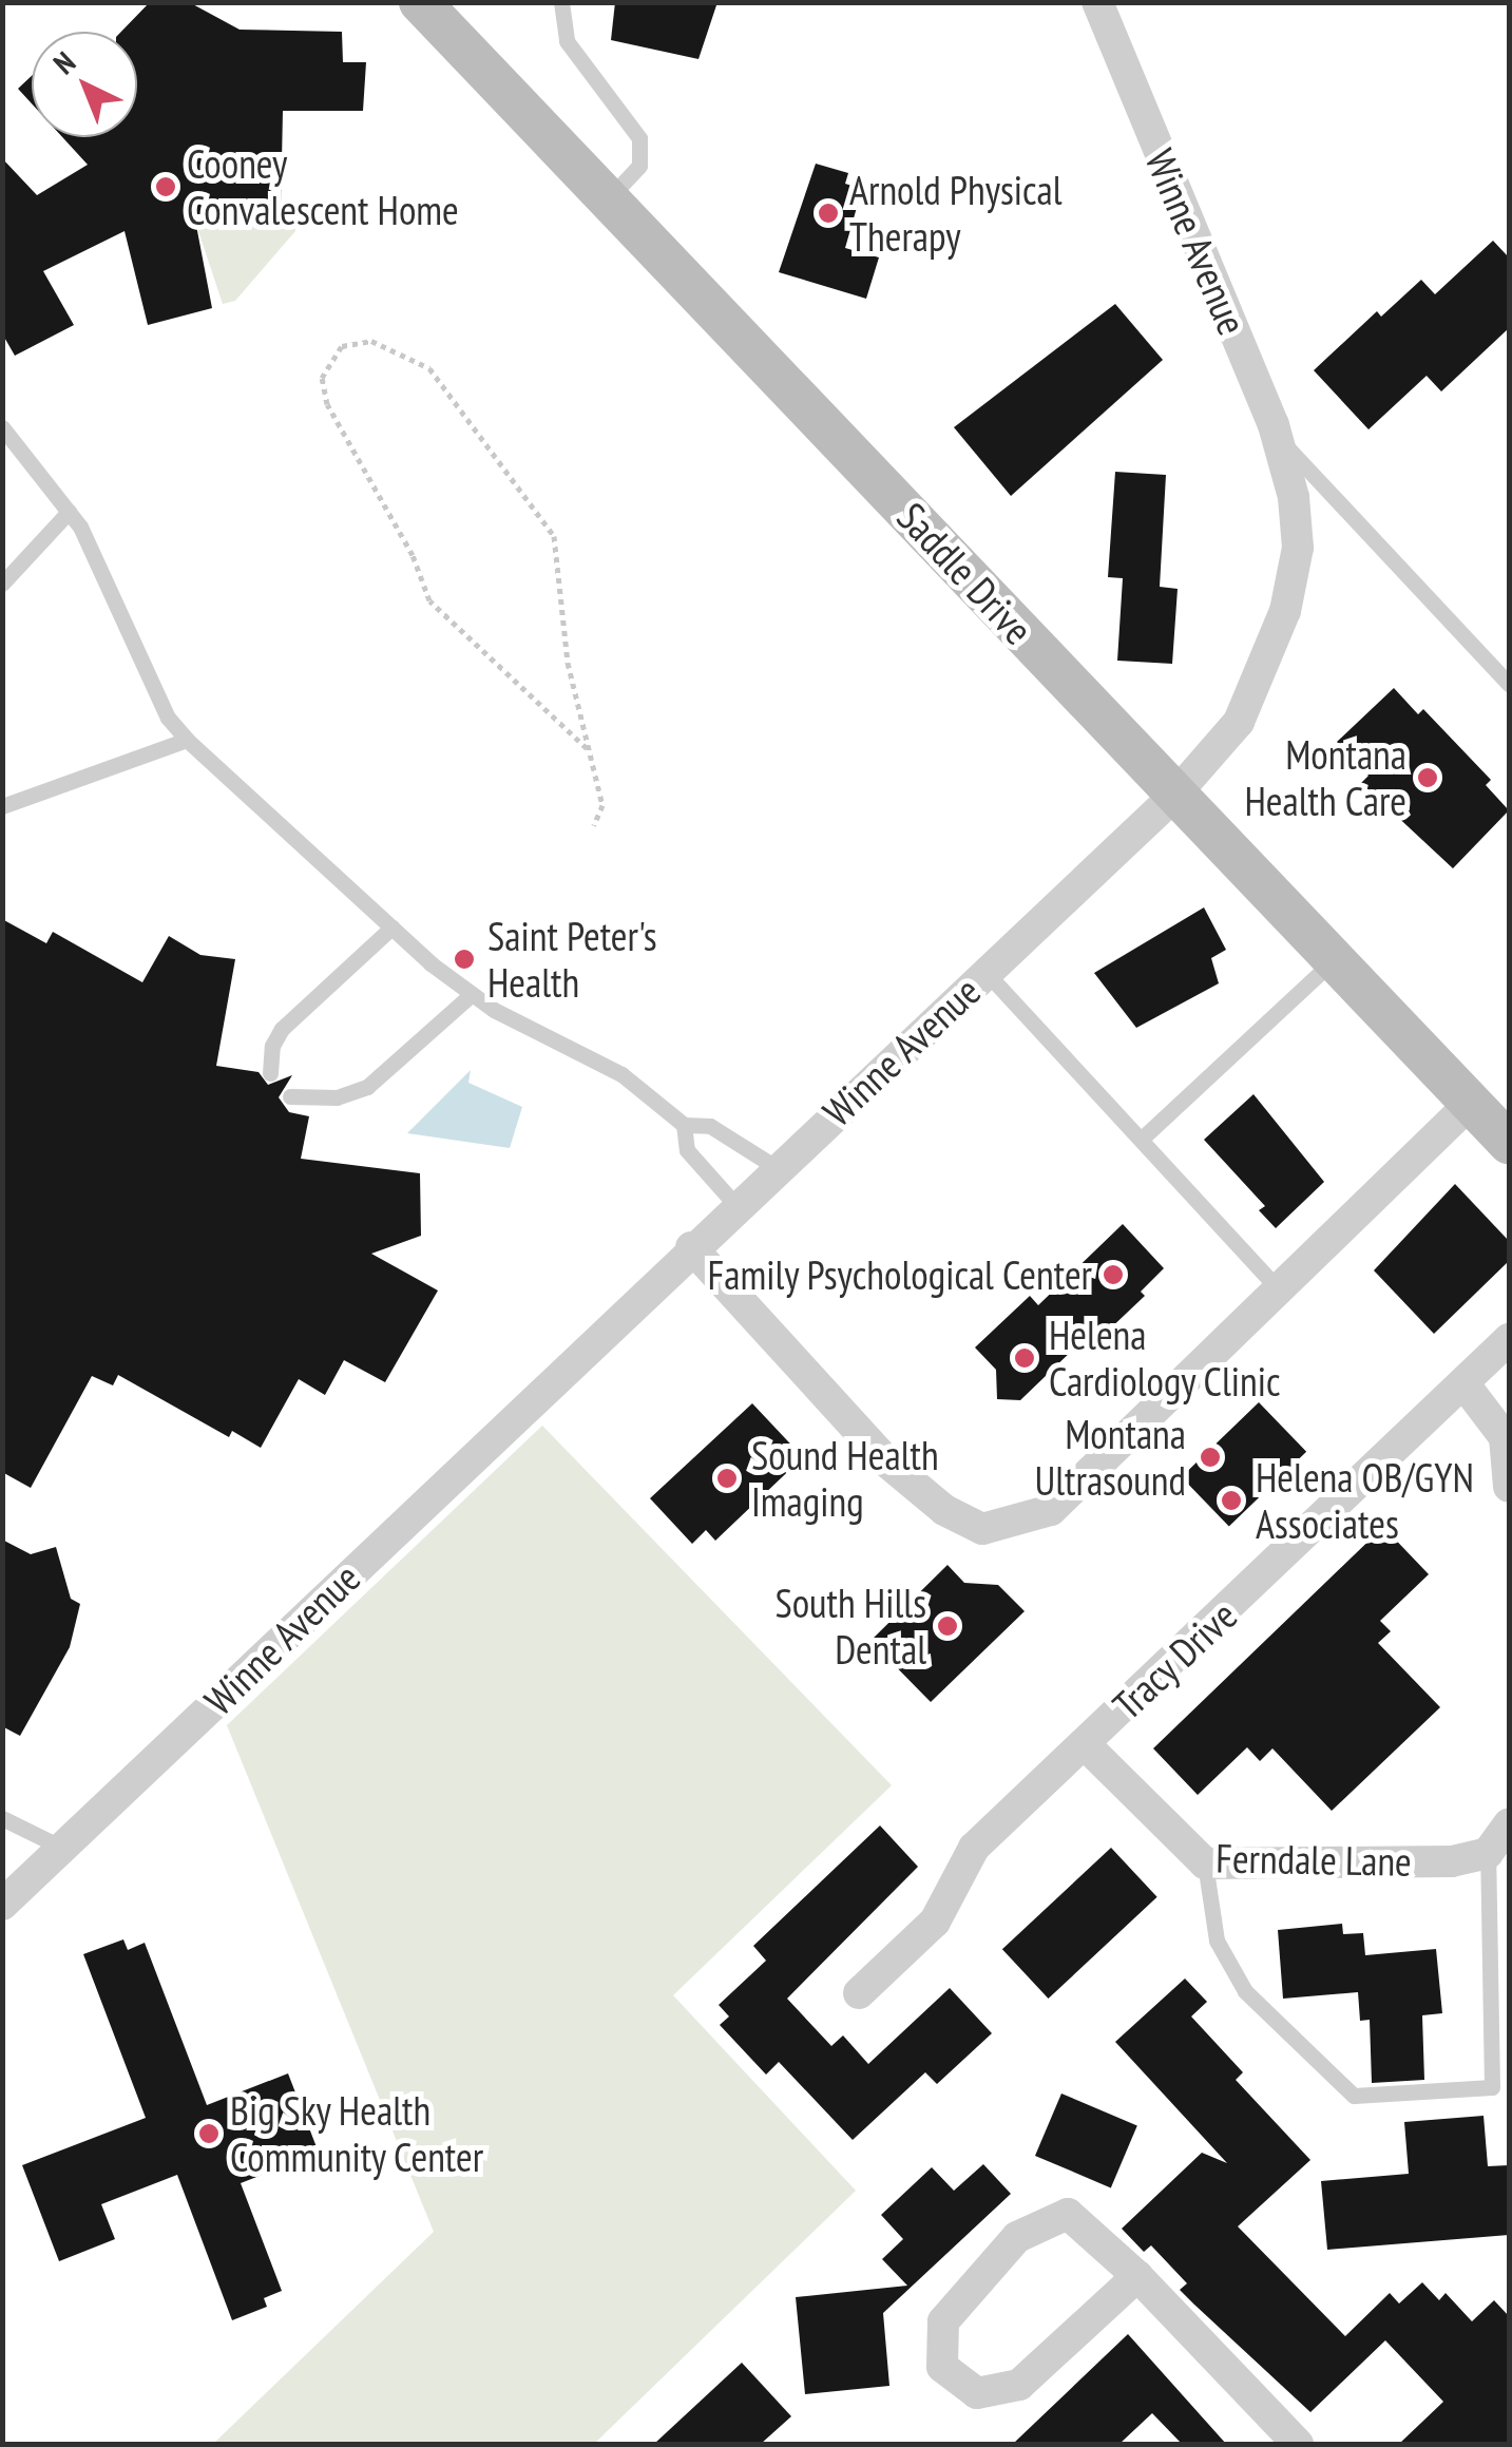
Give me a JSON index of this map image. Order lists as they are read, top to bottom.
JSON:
{
  "streets": {
    "street": [
      "Winne Avenue",
      "Saddle Drive",
      "Tracy Drive",
      "Ferndale Lane"
    ]
  },
  "crossings": [
    ["Winne Avenue", "Saddle Drive"],
    ["Tracy Drive", "Ferndale Lane"]
  ],
  "places": [
    "Cooney Convalescent Home",
    "Arnold Physical Therapy",
    "Montana Health Care",
    "Saint Peter's Health",
    "Family Psychological Center",
    "Helena Cardiology Clinic",
    "Montana Ultrasound",
    "Sound Health Imaging",
    "Helena OB/GYN Associates",
    "South Hills Dental",
    "Big Sky Health Community Center"
  ],
  "north": "top left"
}
